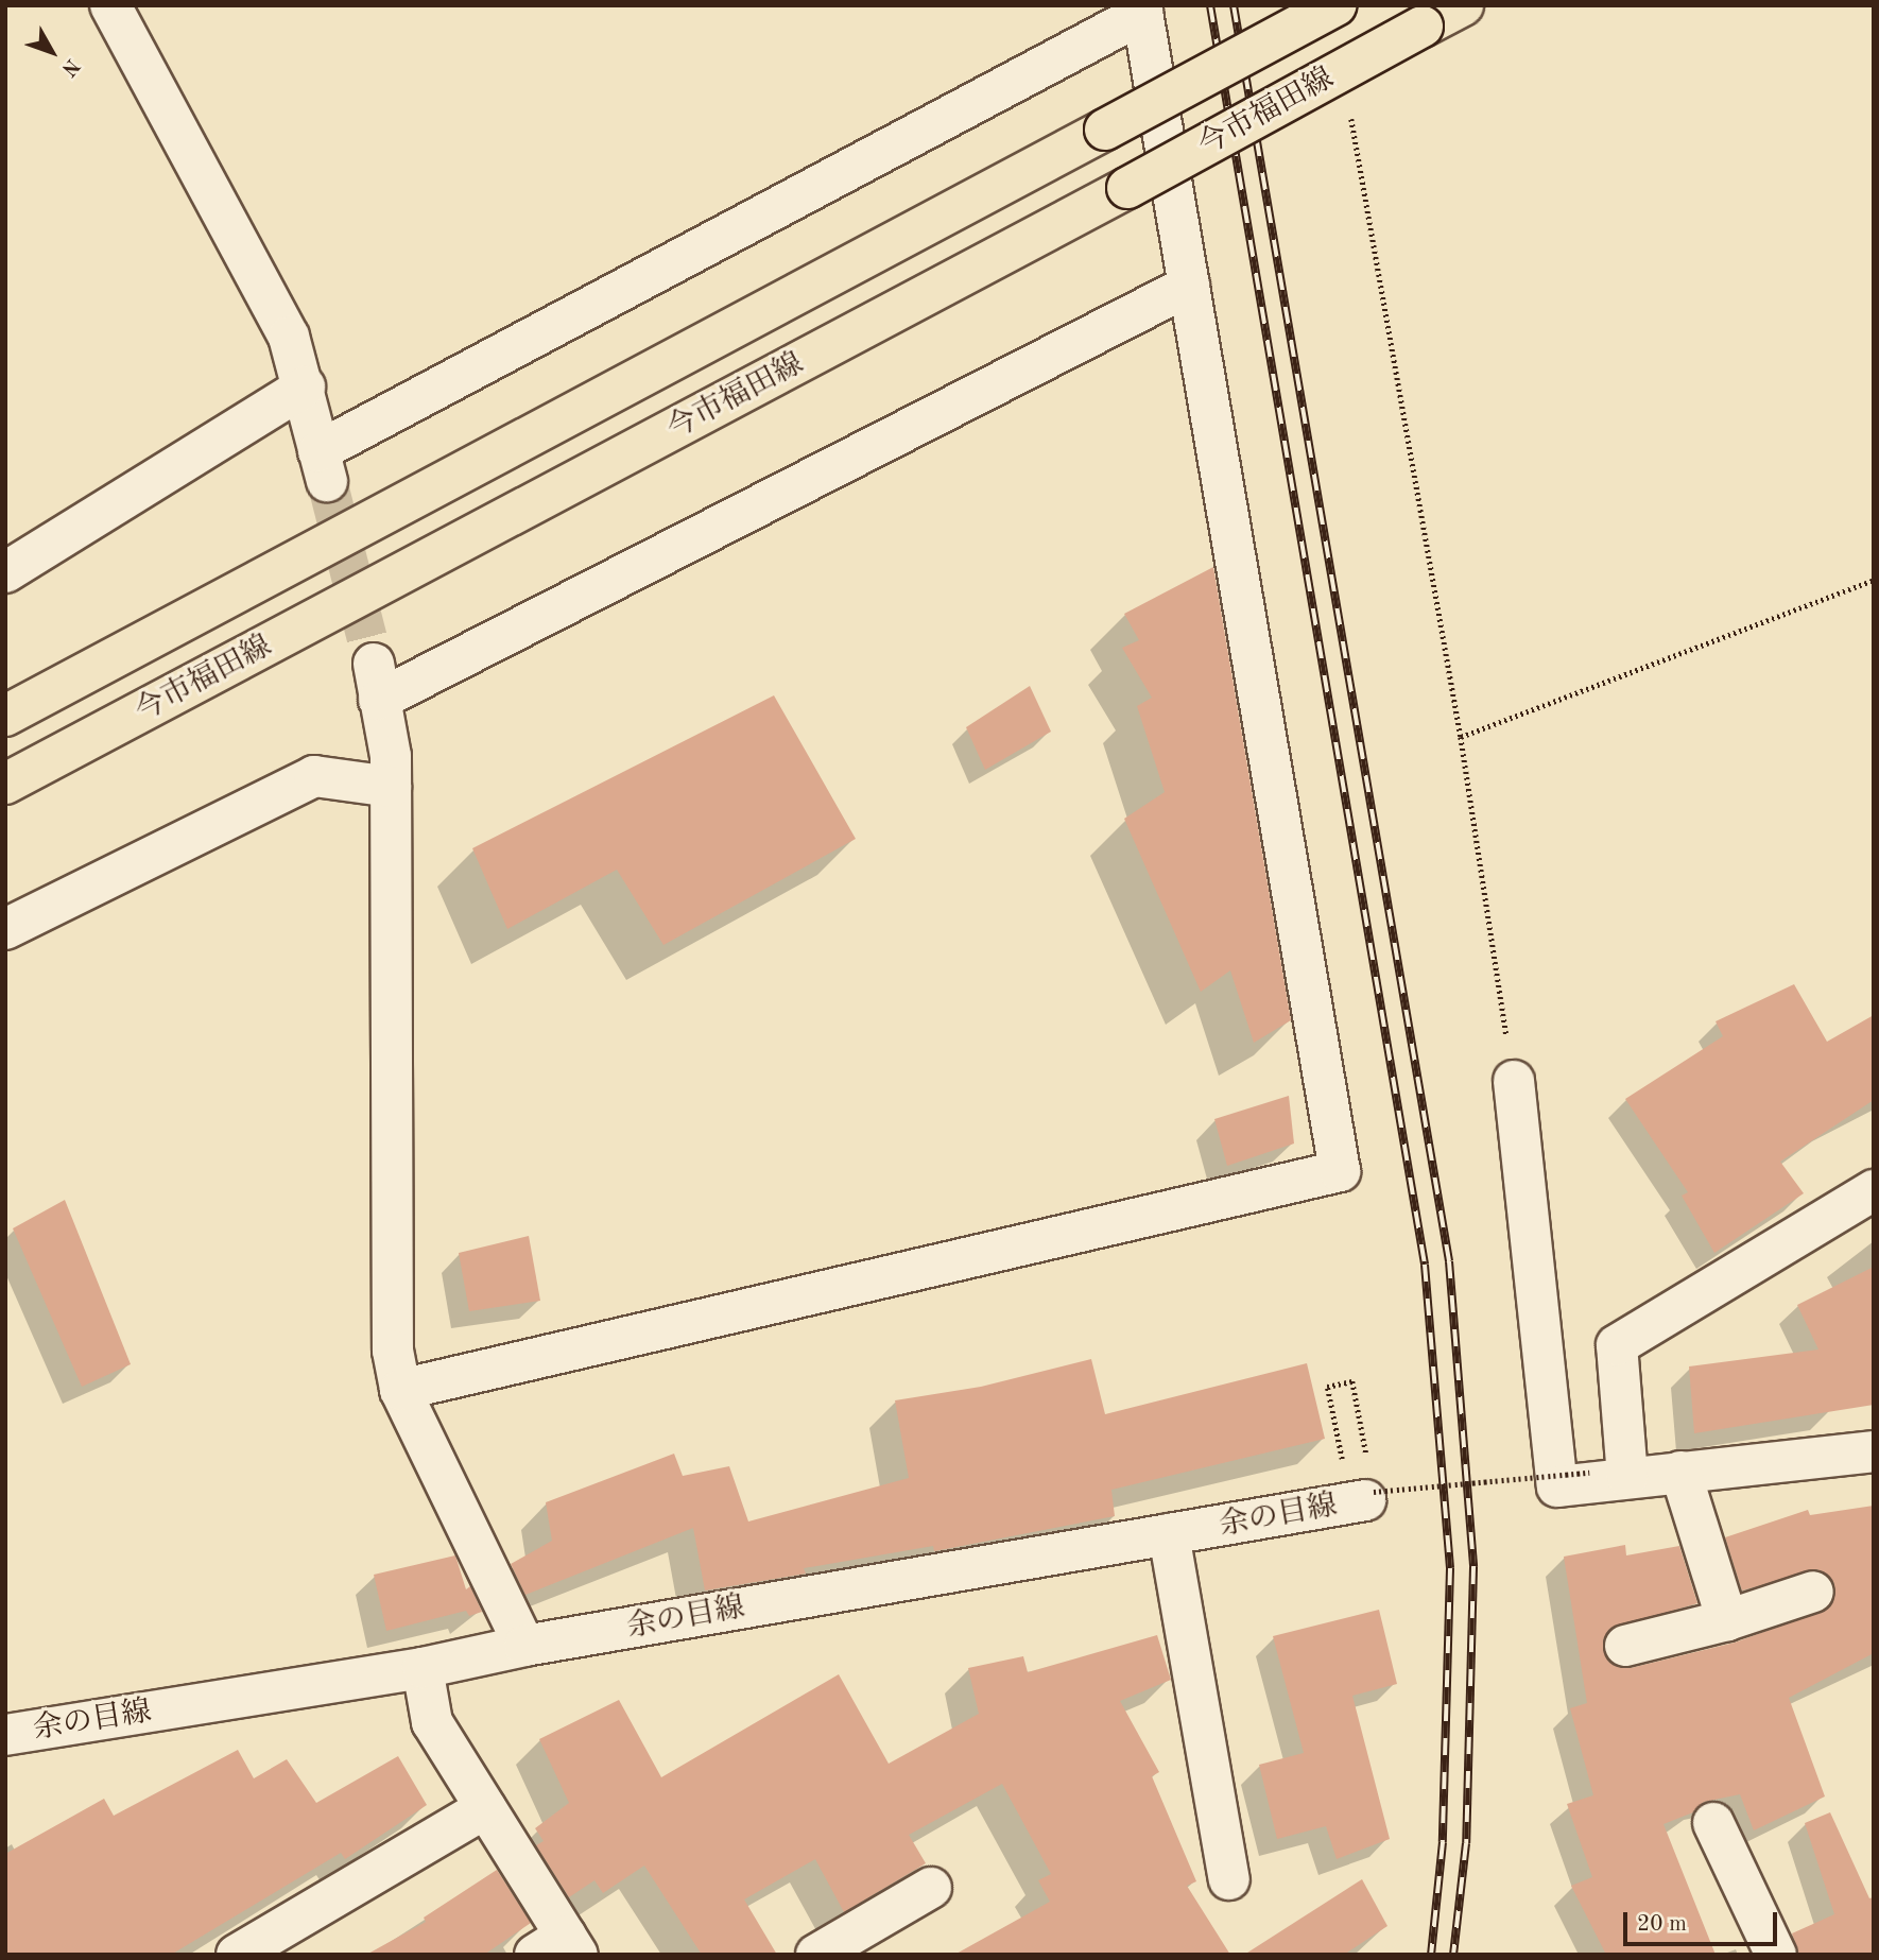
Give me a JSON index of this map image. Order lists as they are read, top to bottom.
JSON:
{
  "streets": {
    "main road": ["今市福田線"],
    "street": ["余の目線"]
  },
  "scale_bar": "20 m",
  "north": "bottom right"
}
